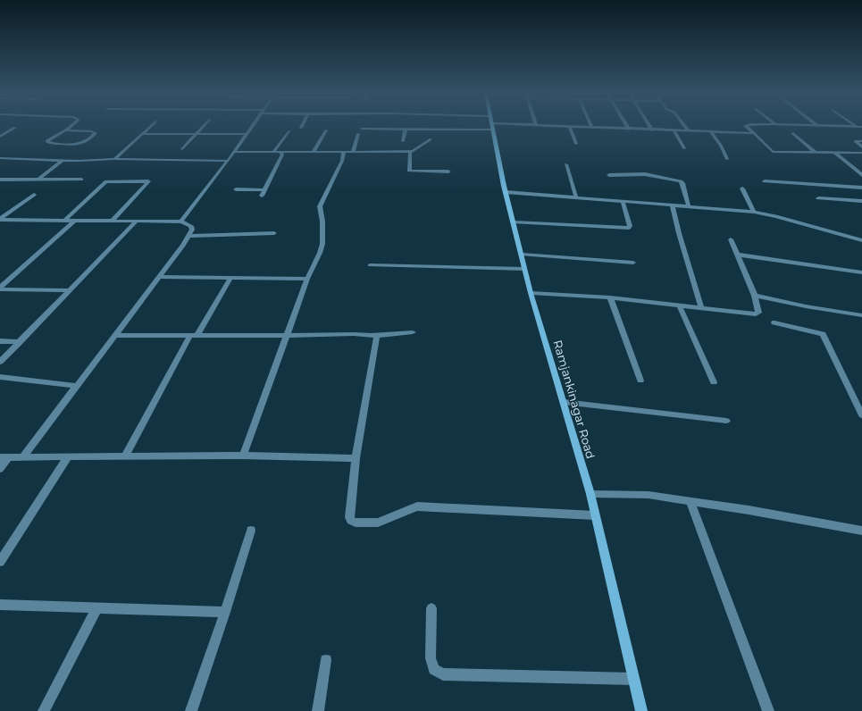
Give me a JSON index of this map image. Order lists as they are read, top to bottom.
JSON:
{
  "streets": {
    "street": ["Ramjankinagar Road"]
  }
}
